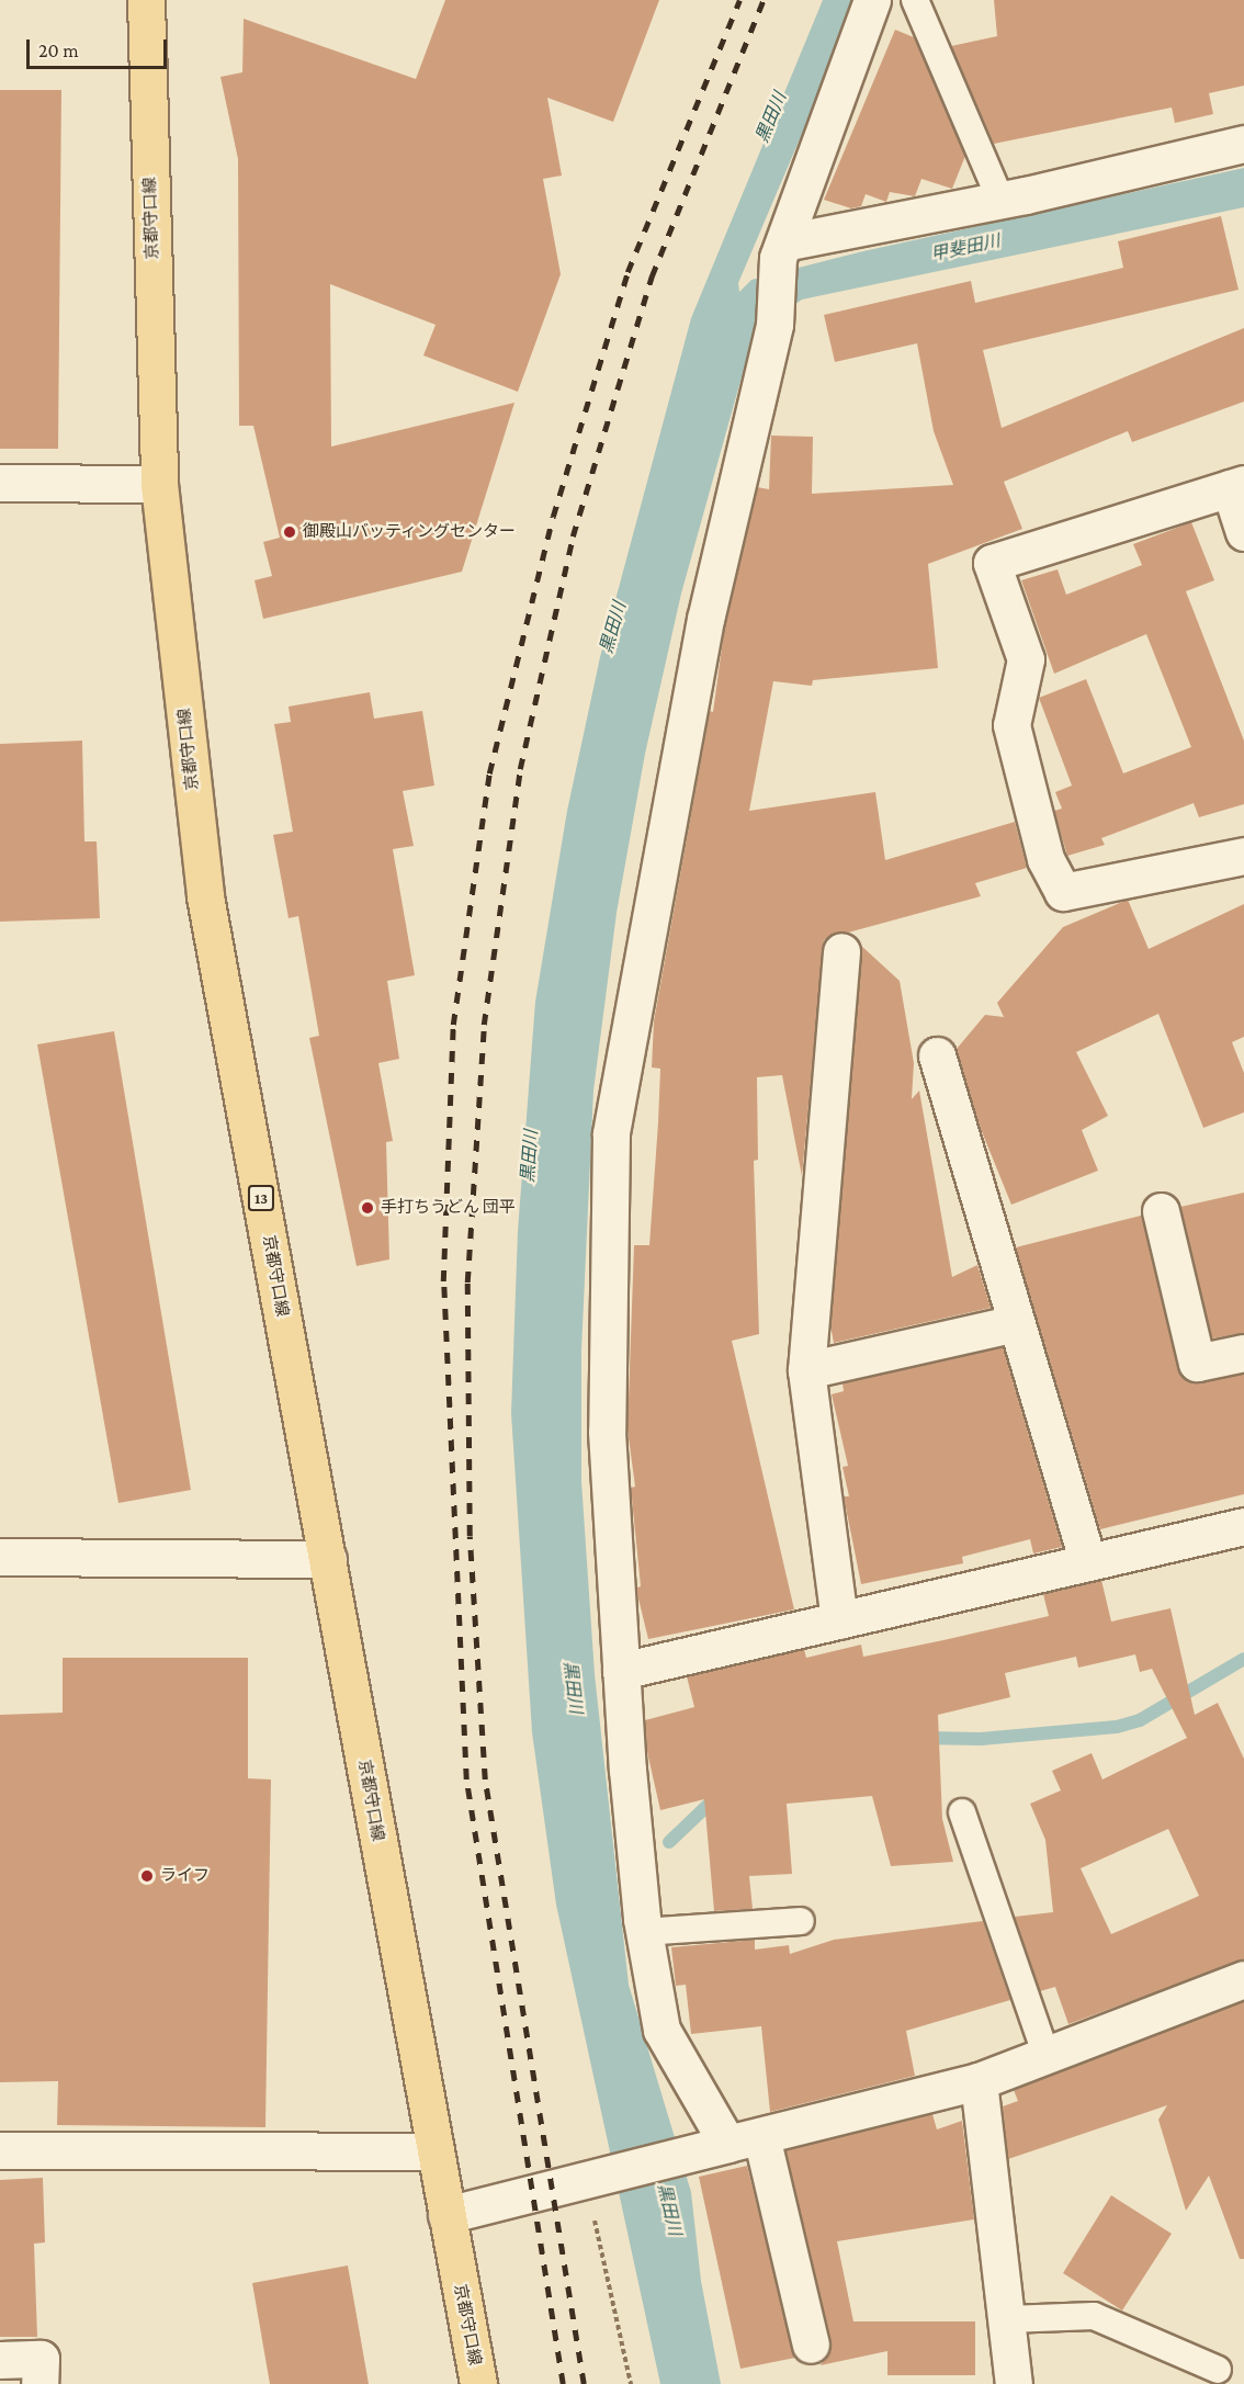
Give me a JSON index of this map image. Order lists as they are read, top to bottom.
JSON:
{
  "streets": {
    "main road": ["京都守口線", "13"]
  },
  "water": ["黒田川", "甲斐田川"],
  "places": ["御殿山バッティングセンター", "手打ちうどん 団平", "ライフ"],
  "scale_bar": "20 m"
}
